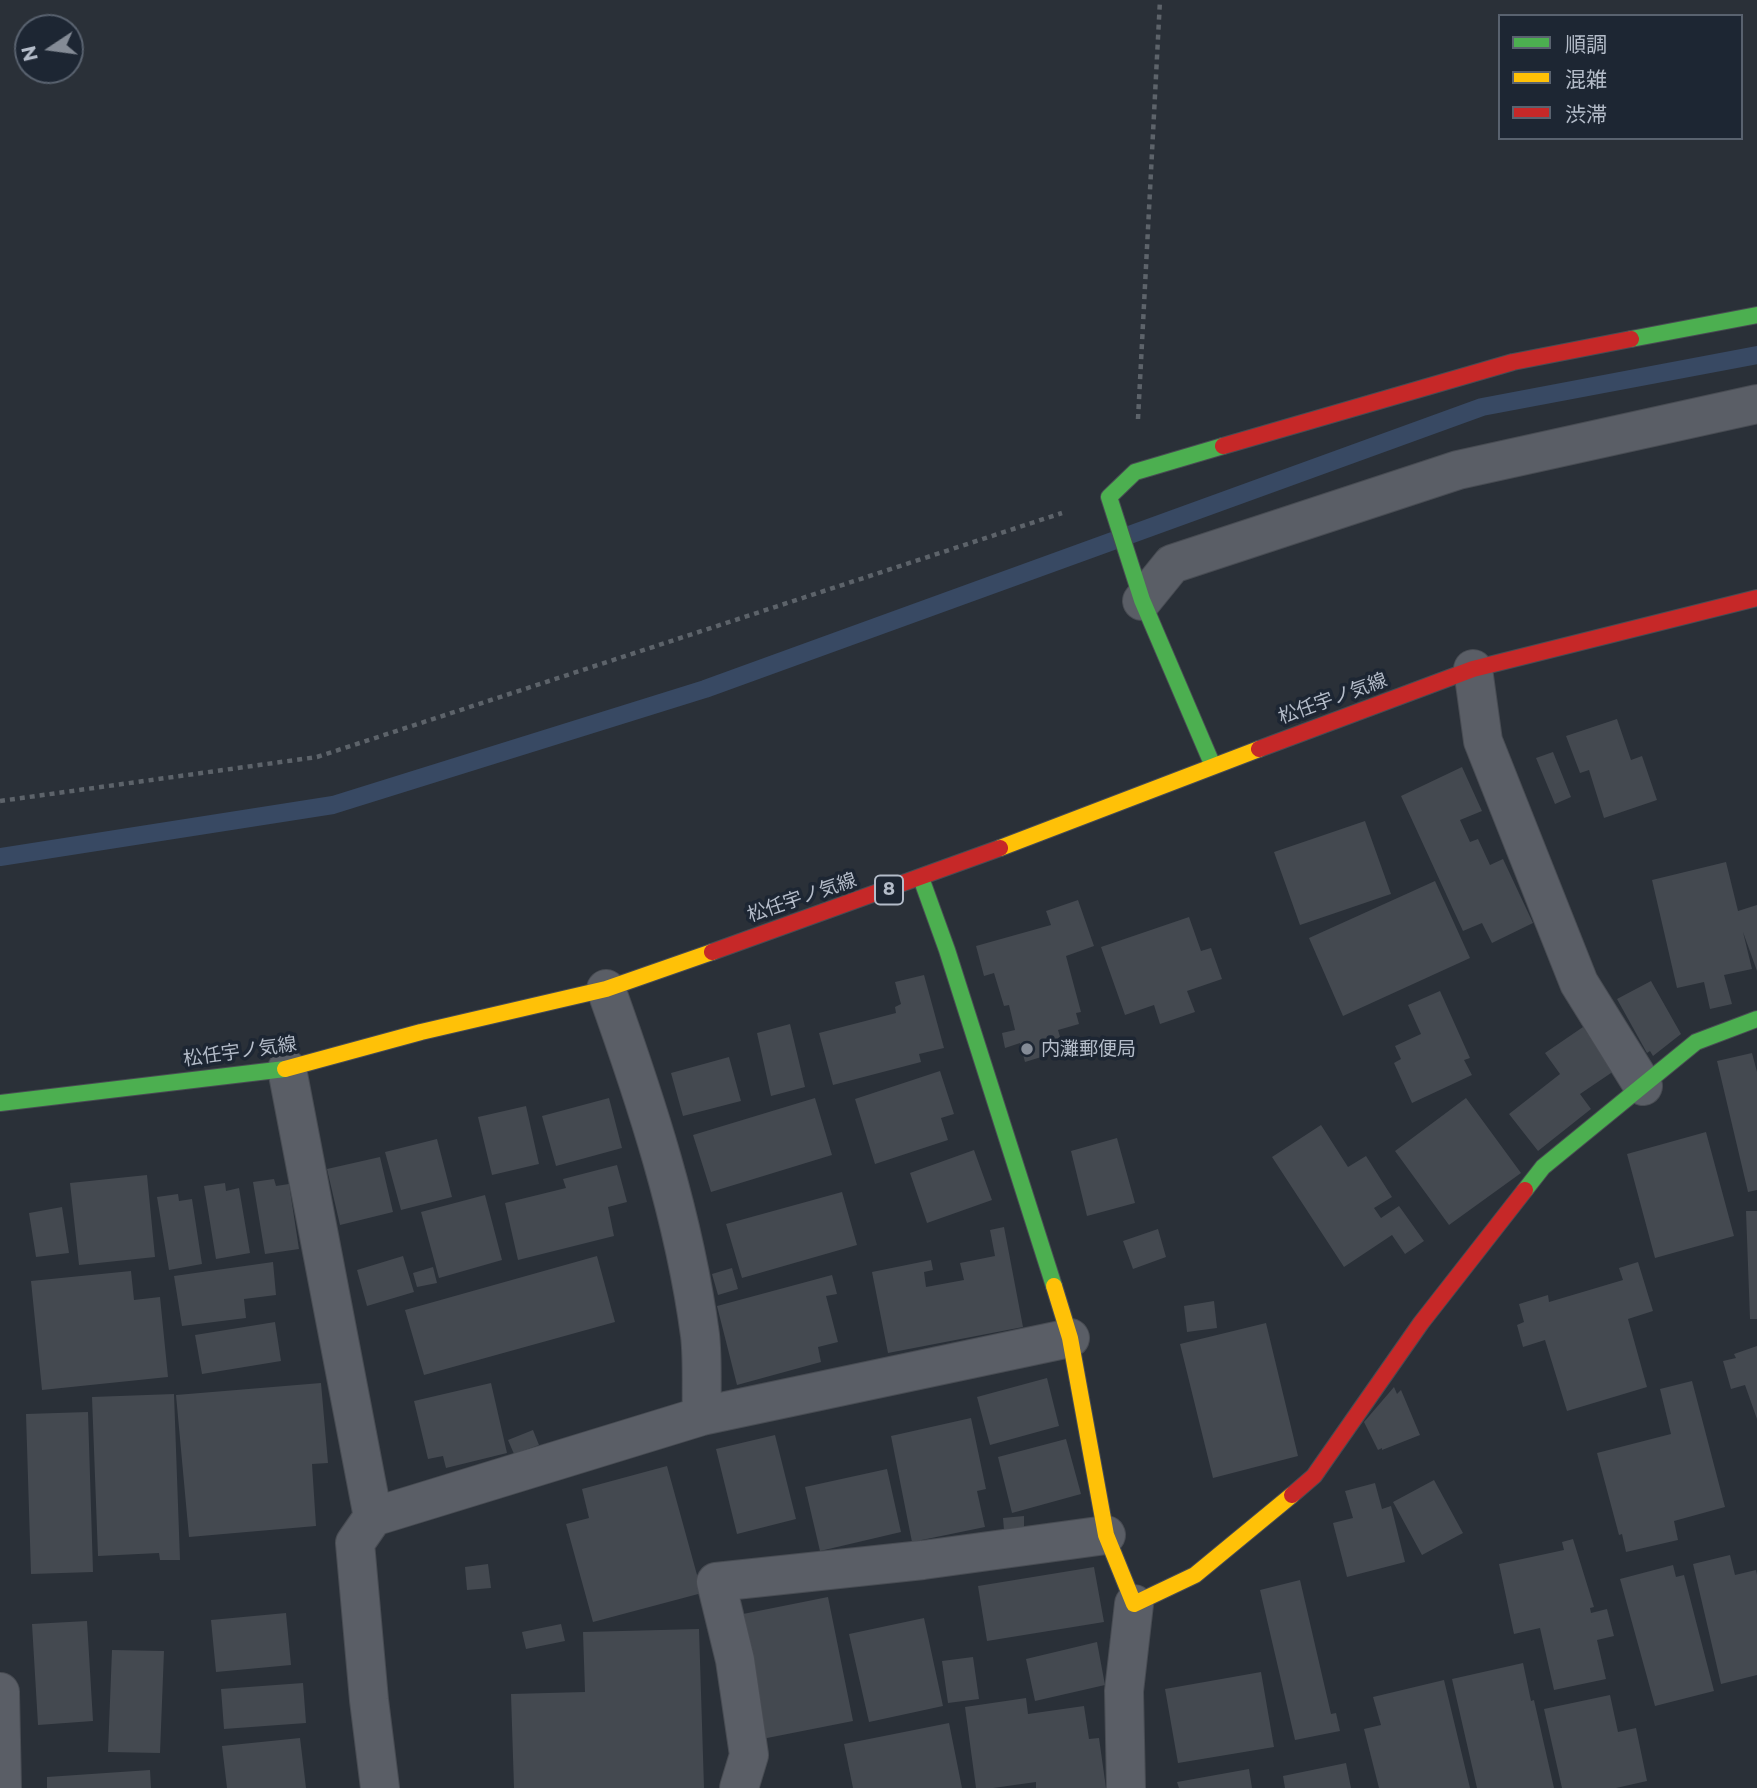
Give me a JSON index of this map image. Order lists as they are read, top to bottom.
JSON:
{
  "streets": {
    "street": ["松任宇ノ気線", "8"]
  },
  "places": ["内灘郵便局"],
  "legend": ["順調", "混雑", "渋滞"],
  "north": "left"
}
